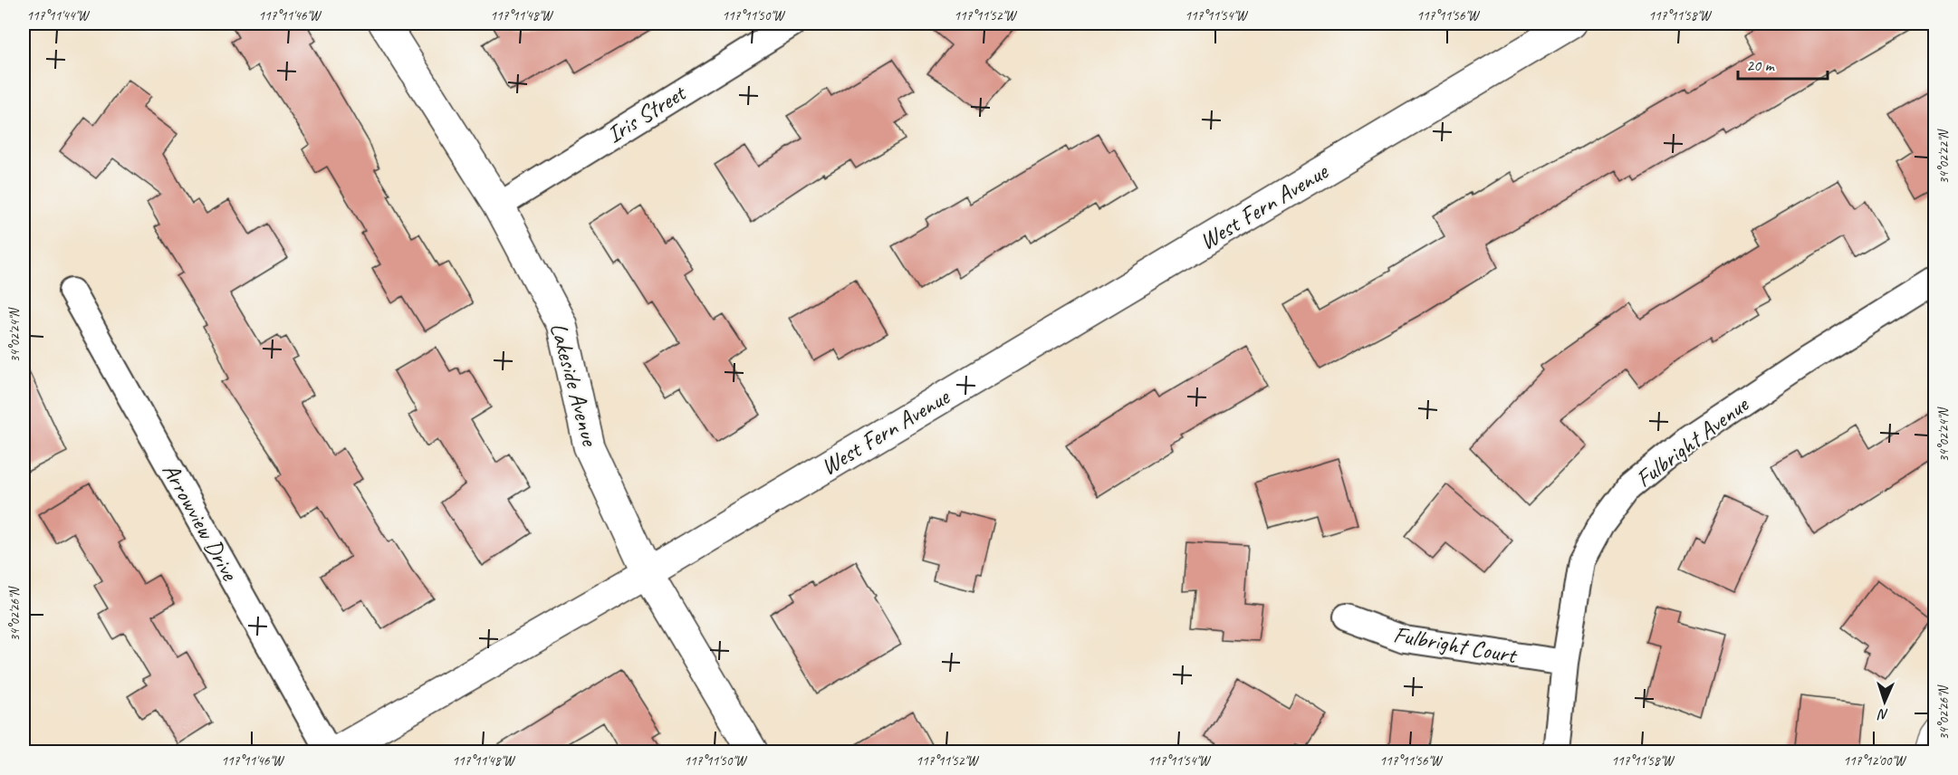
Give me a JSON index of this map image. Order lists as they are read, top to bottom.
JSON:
{
  "streets": {
    "street": [
      "Iris Street",
      "West Fern Avenue",
      "Lakeside Avenue",
      "Fulbright Avenue",
      "Arrowview Drive",
      "Fulbright Court"
    ]
  },
  "crossings": [
    ["Iris Street", "Lakeside Avenue"],
    ["West Fern Avenue", "Lakeside Avenue"],
    ["Fulbright Avenue", "Fulbright Court"]
  ],
  "scale_bar": "20 m",
  "north": "bottom",
  "coordinates": [
    "117°11'44\"W",
    "117°11'46\"W",
    "117°11'48\"W",
    "117°11'50\"W",
    "117°11'52\"W",
    "117°11'54\"W",
    "117°11'56\"W",
    "117°11'58\"W",
    "34°02'22\"N",
    "34°02'24\"N",
    "34°02'26\"N",
    "117°12'00\"W"
  ]
}
